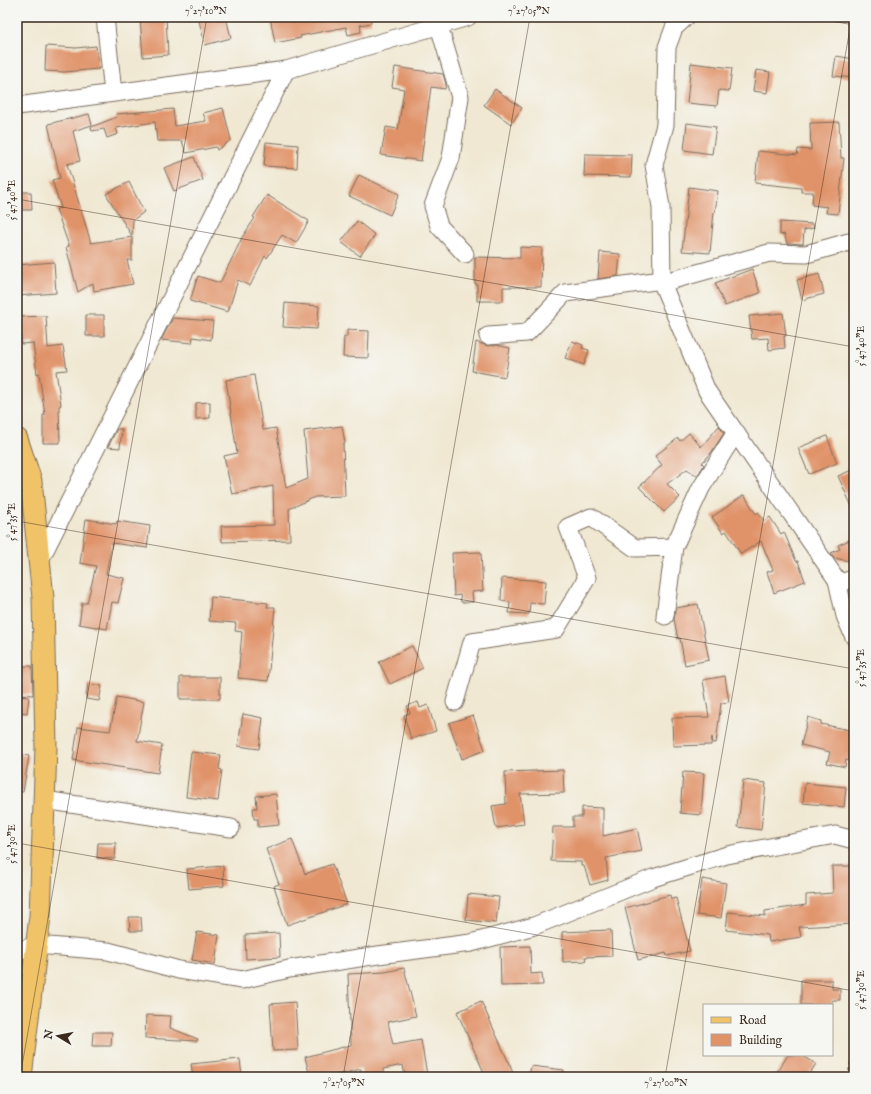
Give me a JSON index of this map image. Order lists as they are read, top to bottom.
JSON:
{
  "legend": ["Road", "Building"],
  "north": "left",
  "coordinates": [
    "7°27'10\"N",
    "7°27'05\"N",
    "5°47'40\"E",
    "5°47'35\"E",
    "5°47'30\"E",
    "7°27'00\"N"
  ]
}
